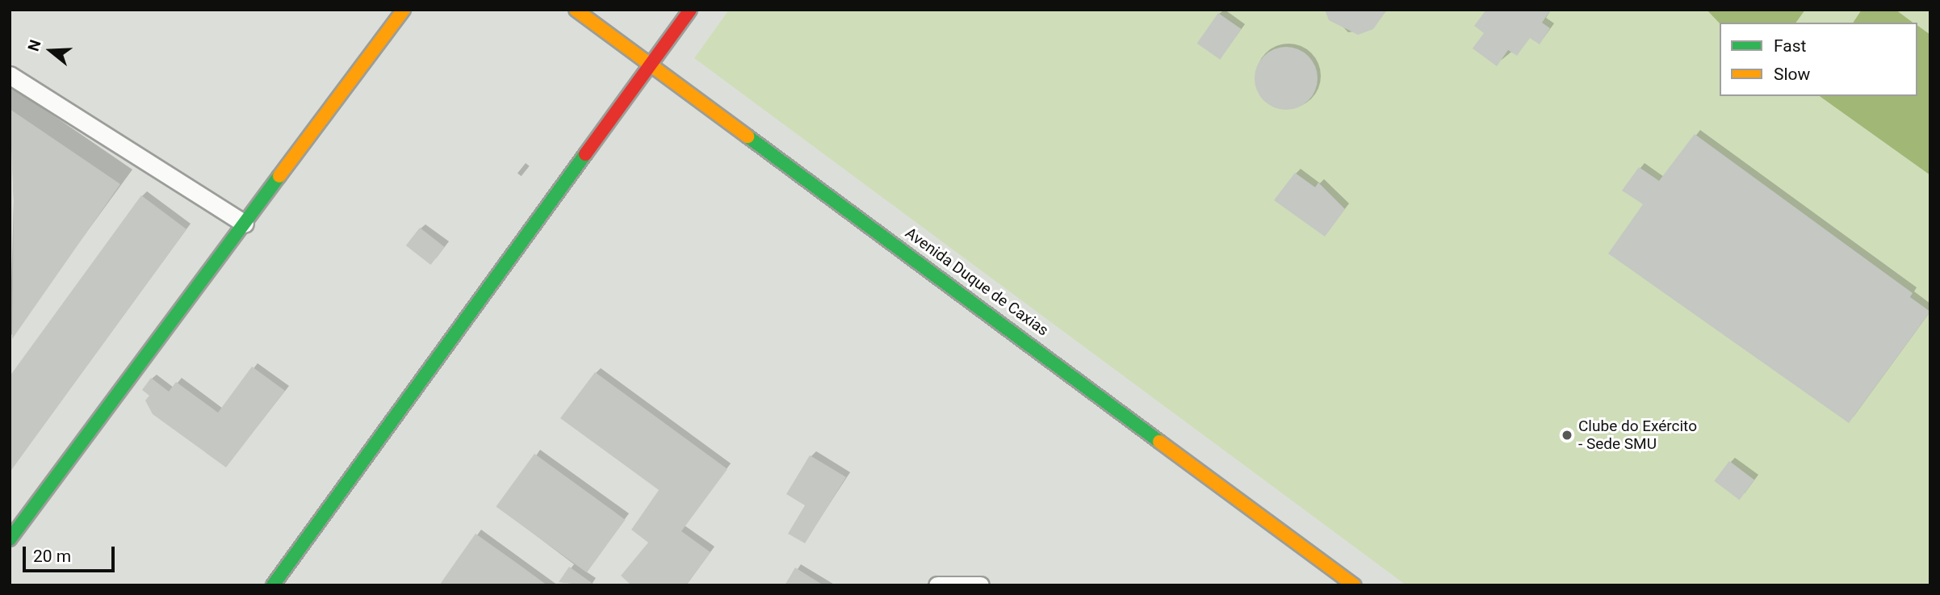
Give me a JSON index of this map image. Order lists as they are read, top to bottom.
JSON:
{
  "streets": {
    "street": ["Avenida Duque de Caxias"]
  },
  "places": ["Clube do Exército - Sede SMU"],
  "legend": ["Fast", "Slow"],
  "scale_bar": "20 m",
  "north": "left"
}
